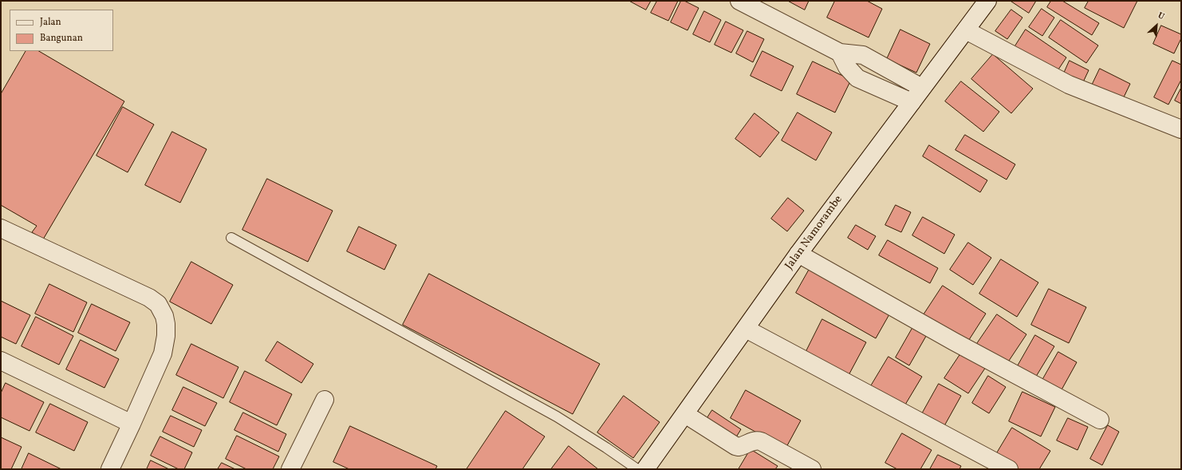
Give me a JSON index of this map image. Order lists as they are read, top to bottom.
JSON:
{
  "streets": {
    "street": ["Jalan Namorambe"]
  },
  "legend": ["Jalan", "Bangunan"],
  "north": "top right"
}
